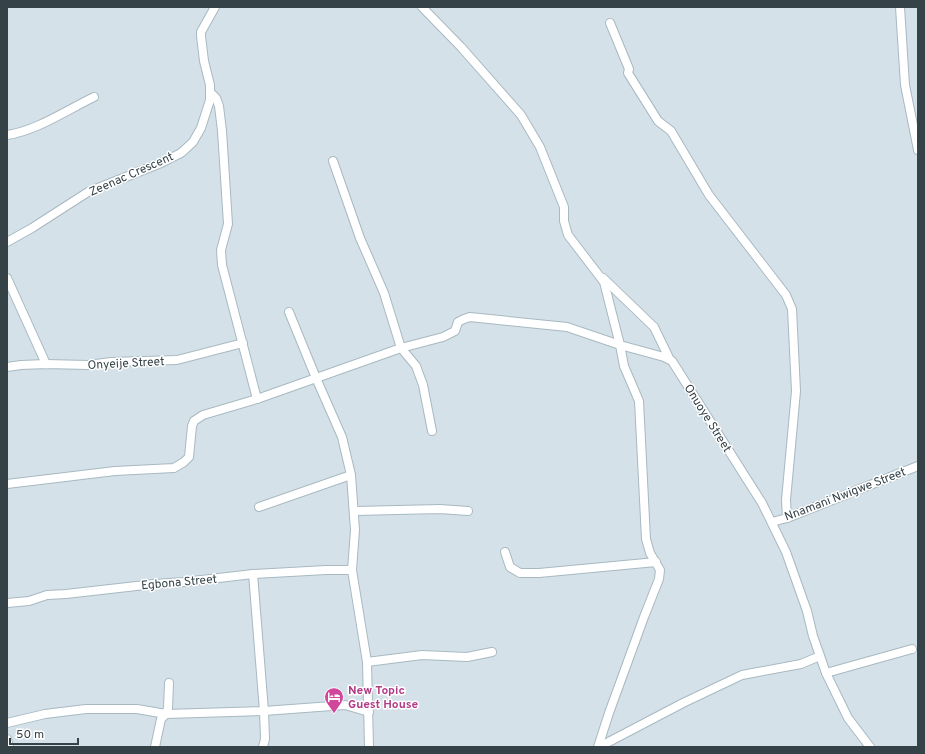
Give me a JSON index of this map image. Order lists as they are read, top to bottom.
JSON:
{
  "streets": {
    "street": [
      "Zeenac Crescent",
      "Onyeije Street",
      "Onuoye Street",
      "Nnamani Nwigwe Street",
      "Egbona Street"
    ]
  },
  "crossings": [
    ["Onuoye Street", "Nnamani Nwigwe Street"]
  ],
  "places": {
    "hotel": ["New Topic Guest House"]
  },
  "scale_bar": "50 m"
}
